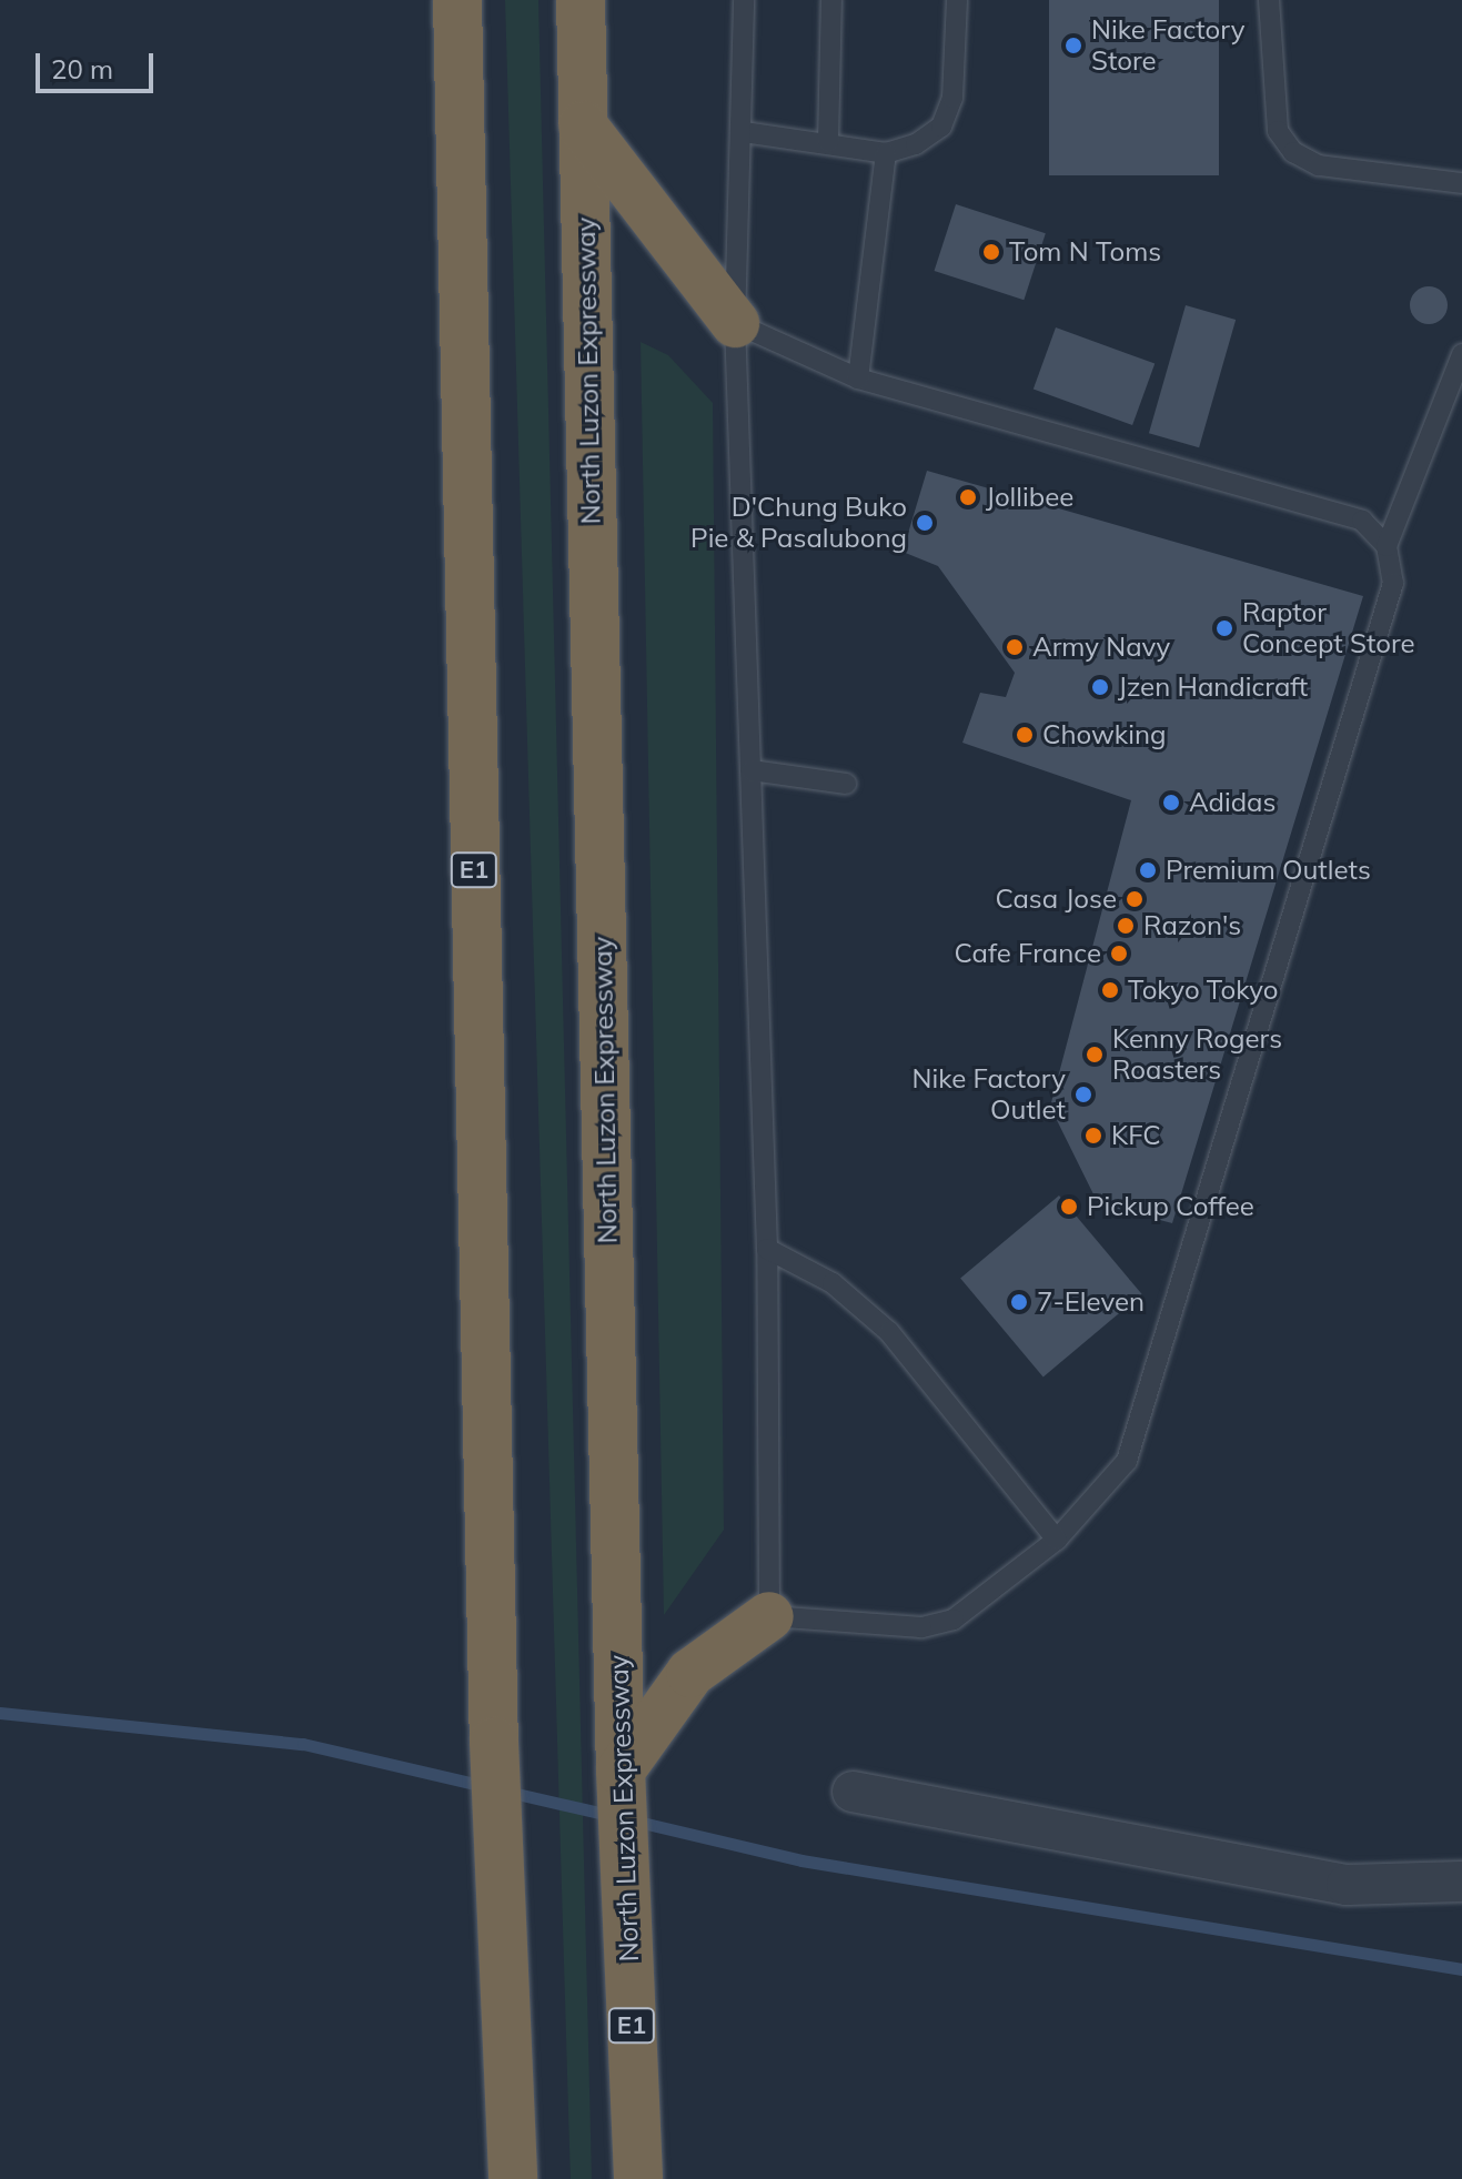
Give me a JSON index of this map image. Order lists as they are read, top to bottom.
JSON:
{
  "streets": {
    "highway": ["North Luzon Expressway", "E1"]
  },
  "places": [
    "Nike Factory Store",
    "Tom N Toms",
    "Jollibee",
    "D'Chung Buko Pie & Pasalubong",
    "Raptor Concept Store",
    "Army Navy",
    "Jzen Handicraft",
    "Chowking",
    "Adidas",
    "Premium Outlets",
    "Casa Jose",
    "Razon's",
    "Cafe France",
    "Tokyo Tokyo",
    "Kenny Rogers Roasters",
    "Nike Factory Outlet",
    "KFC",
    "Pickup Coffee",
    "7-Eleven"
  ],
  "scale_bar": "20 m"
}
